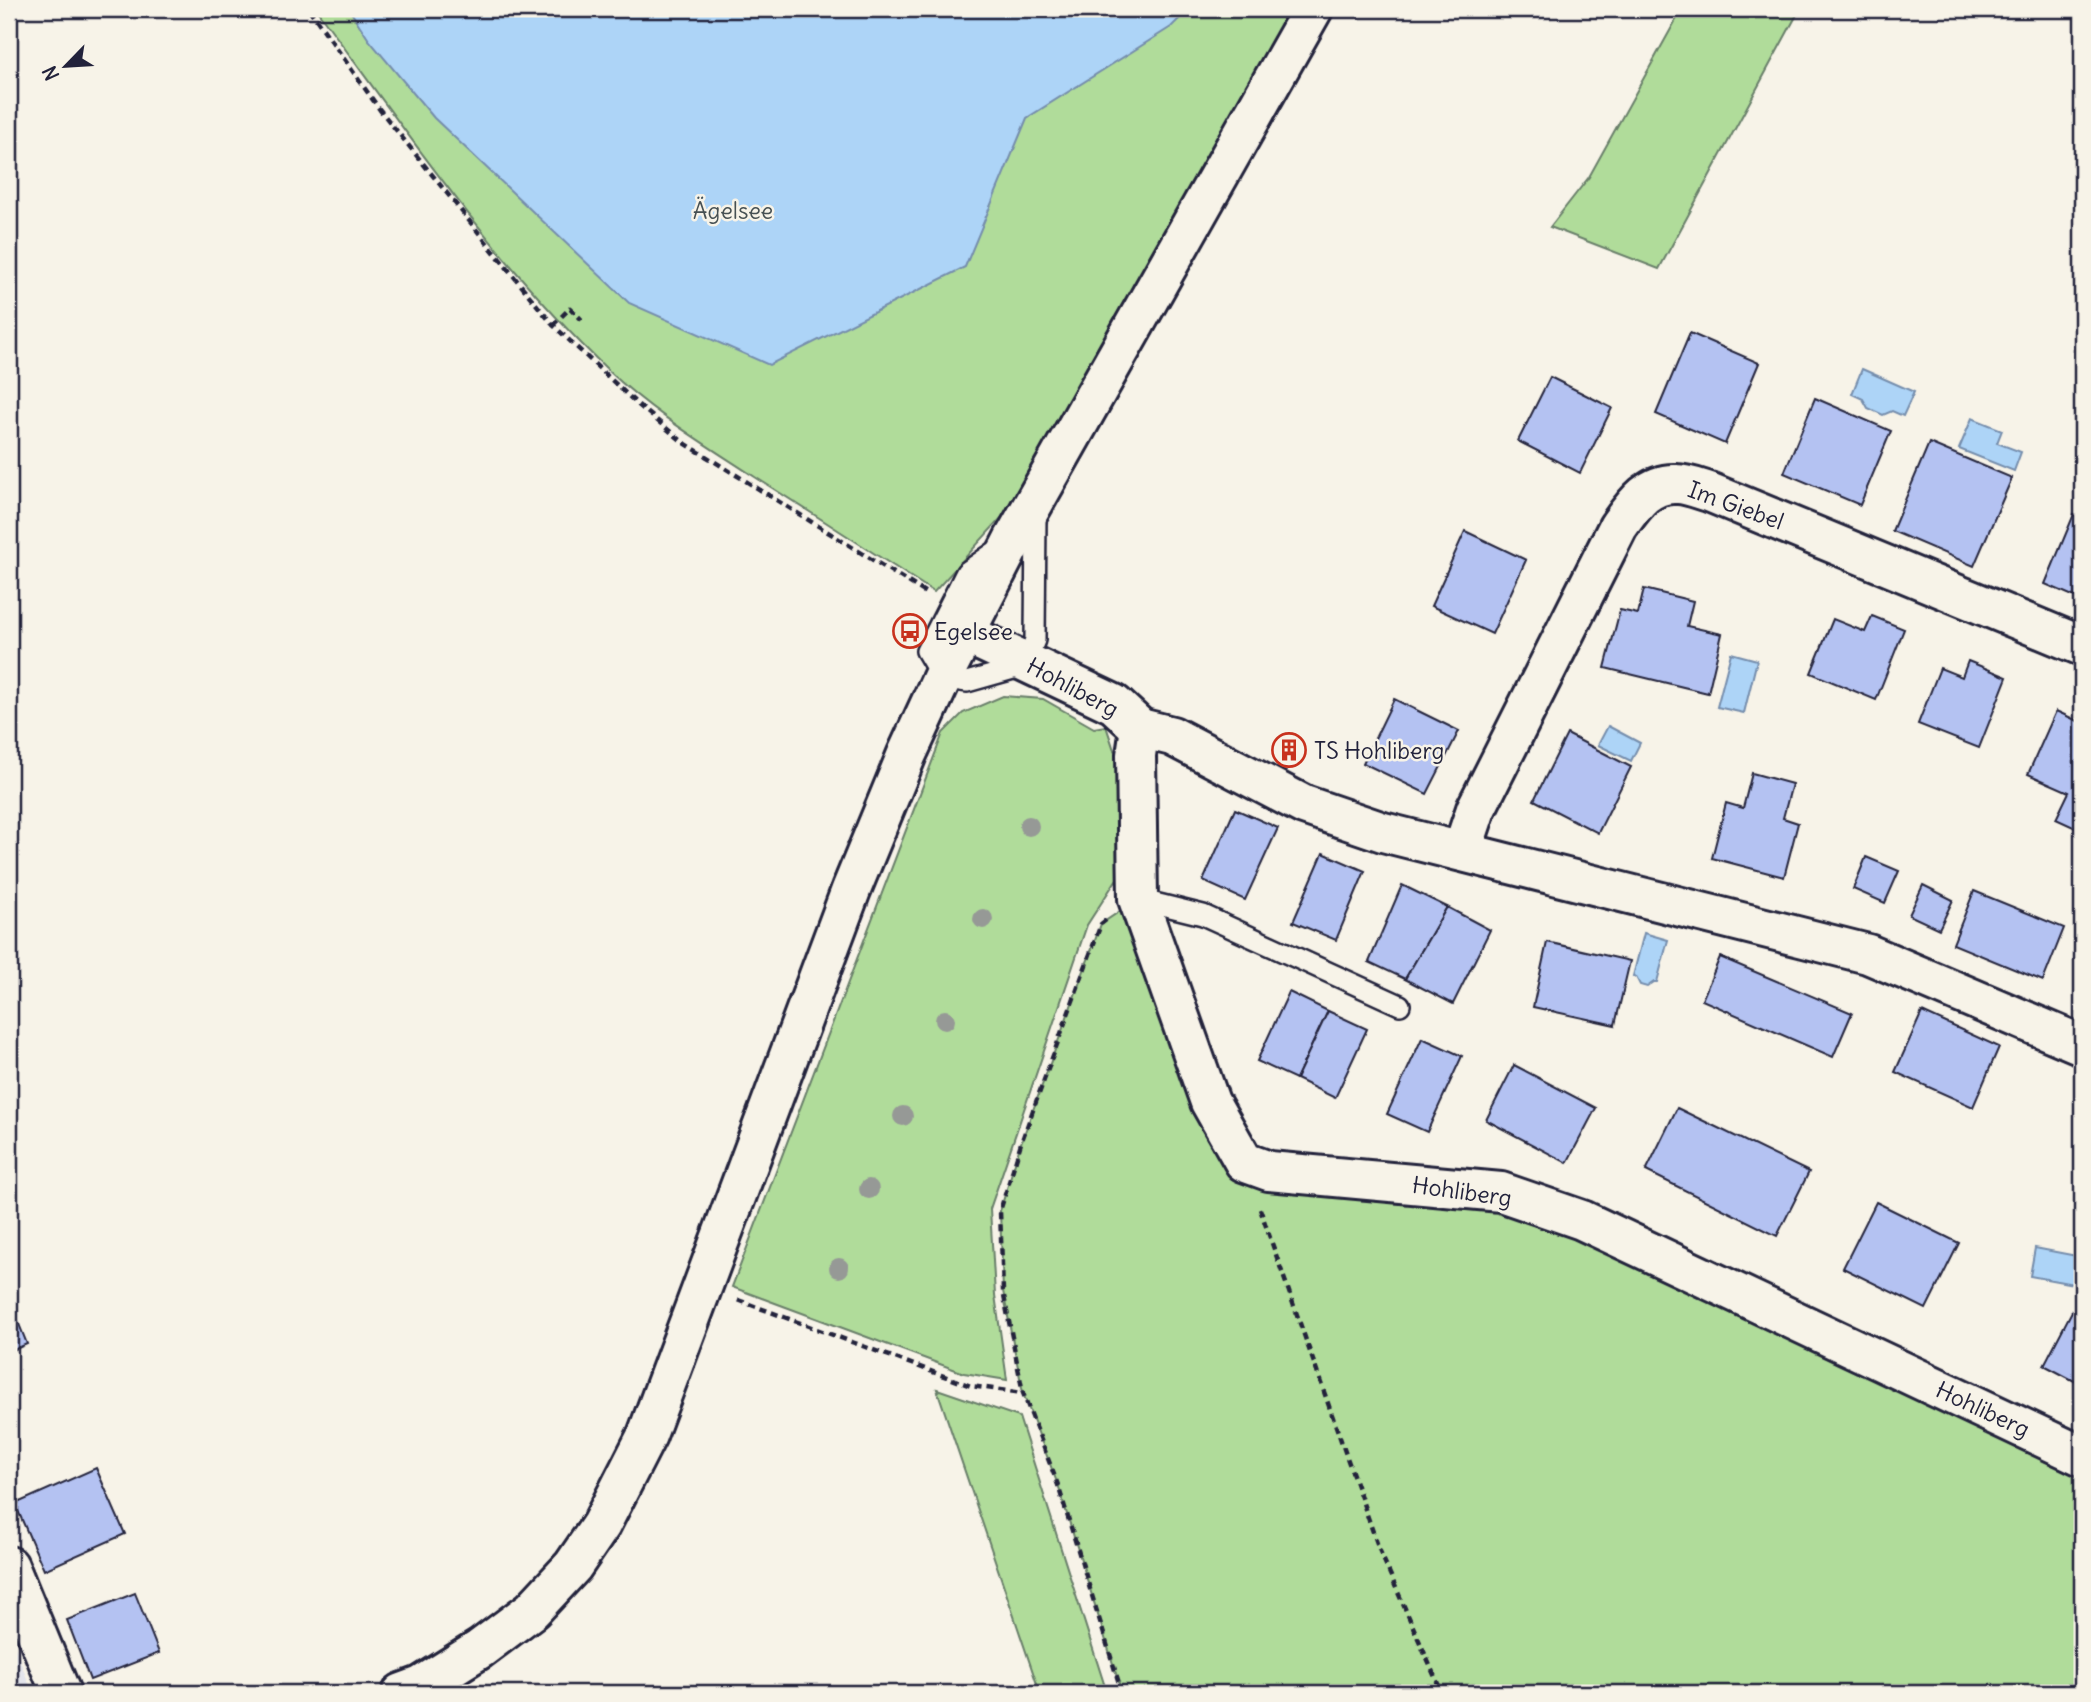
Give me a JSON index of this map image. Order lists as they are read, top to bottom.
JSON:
{
  "streets": {
    "street": ["Im Giebel", "Hohliberg"]
  },
  "crossings": [
    ["Im Giebel", "Hohliberg"]
  ],
  "parks": ["Ägelsee"],
  "places": {
    "bus stop": ["Egelsee"],
    "building": ["TS Hohliberg"]
  },
  "north": "bottom left"
}
